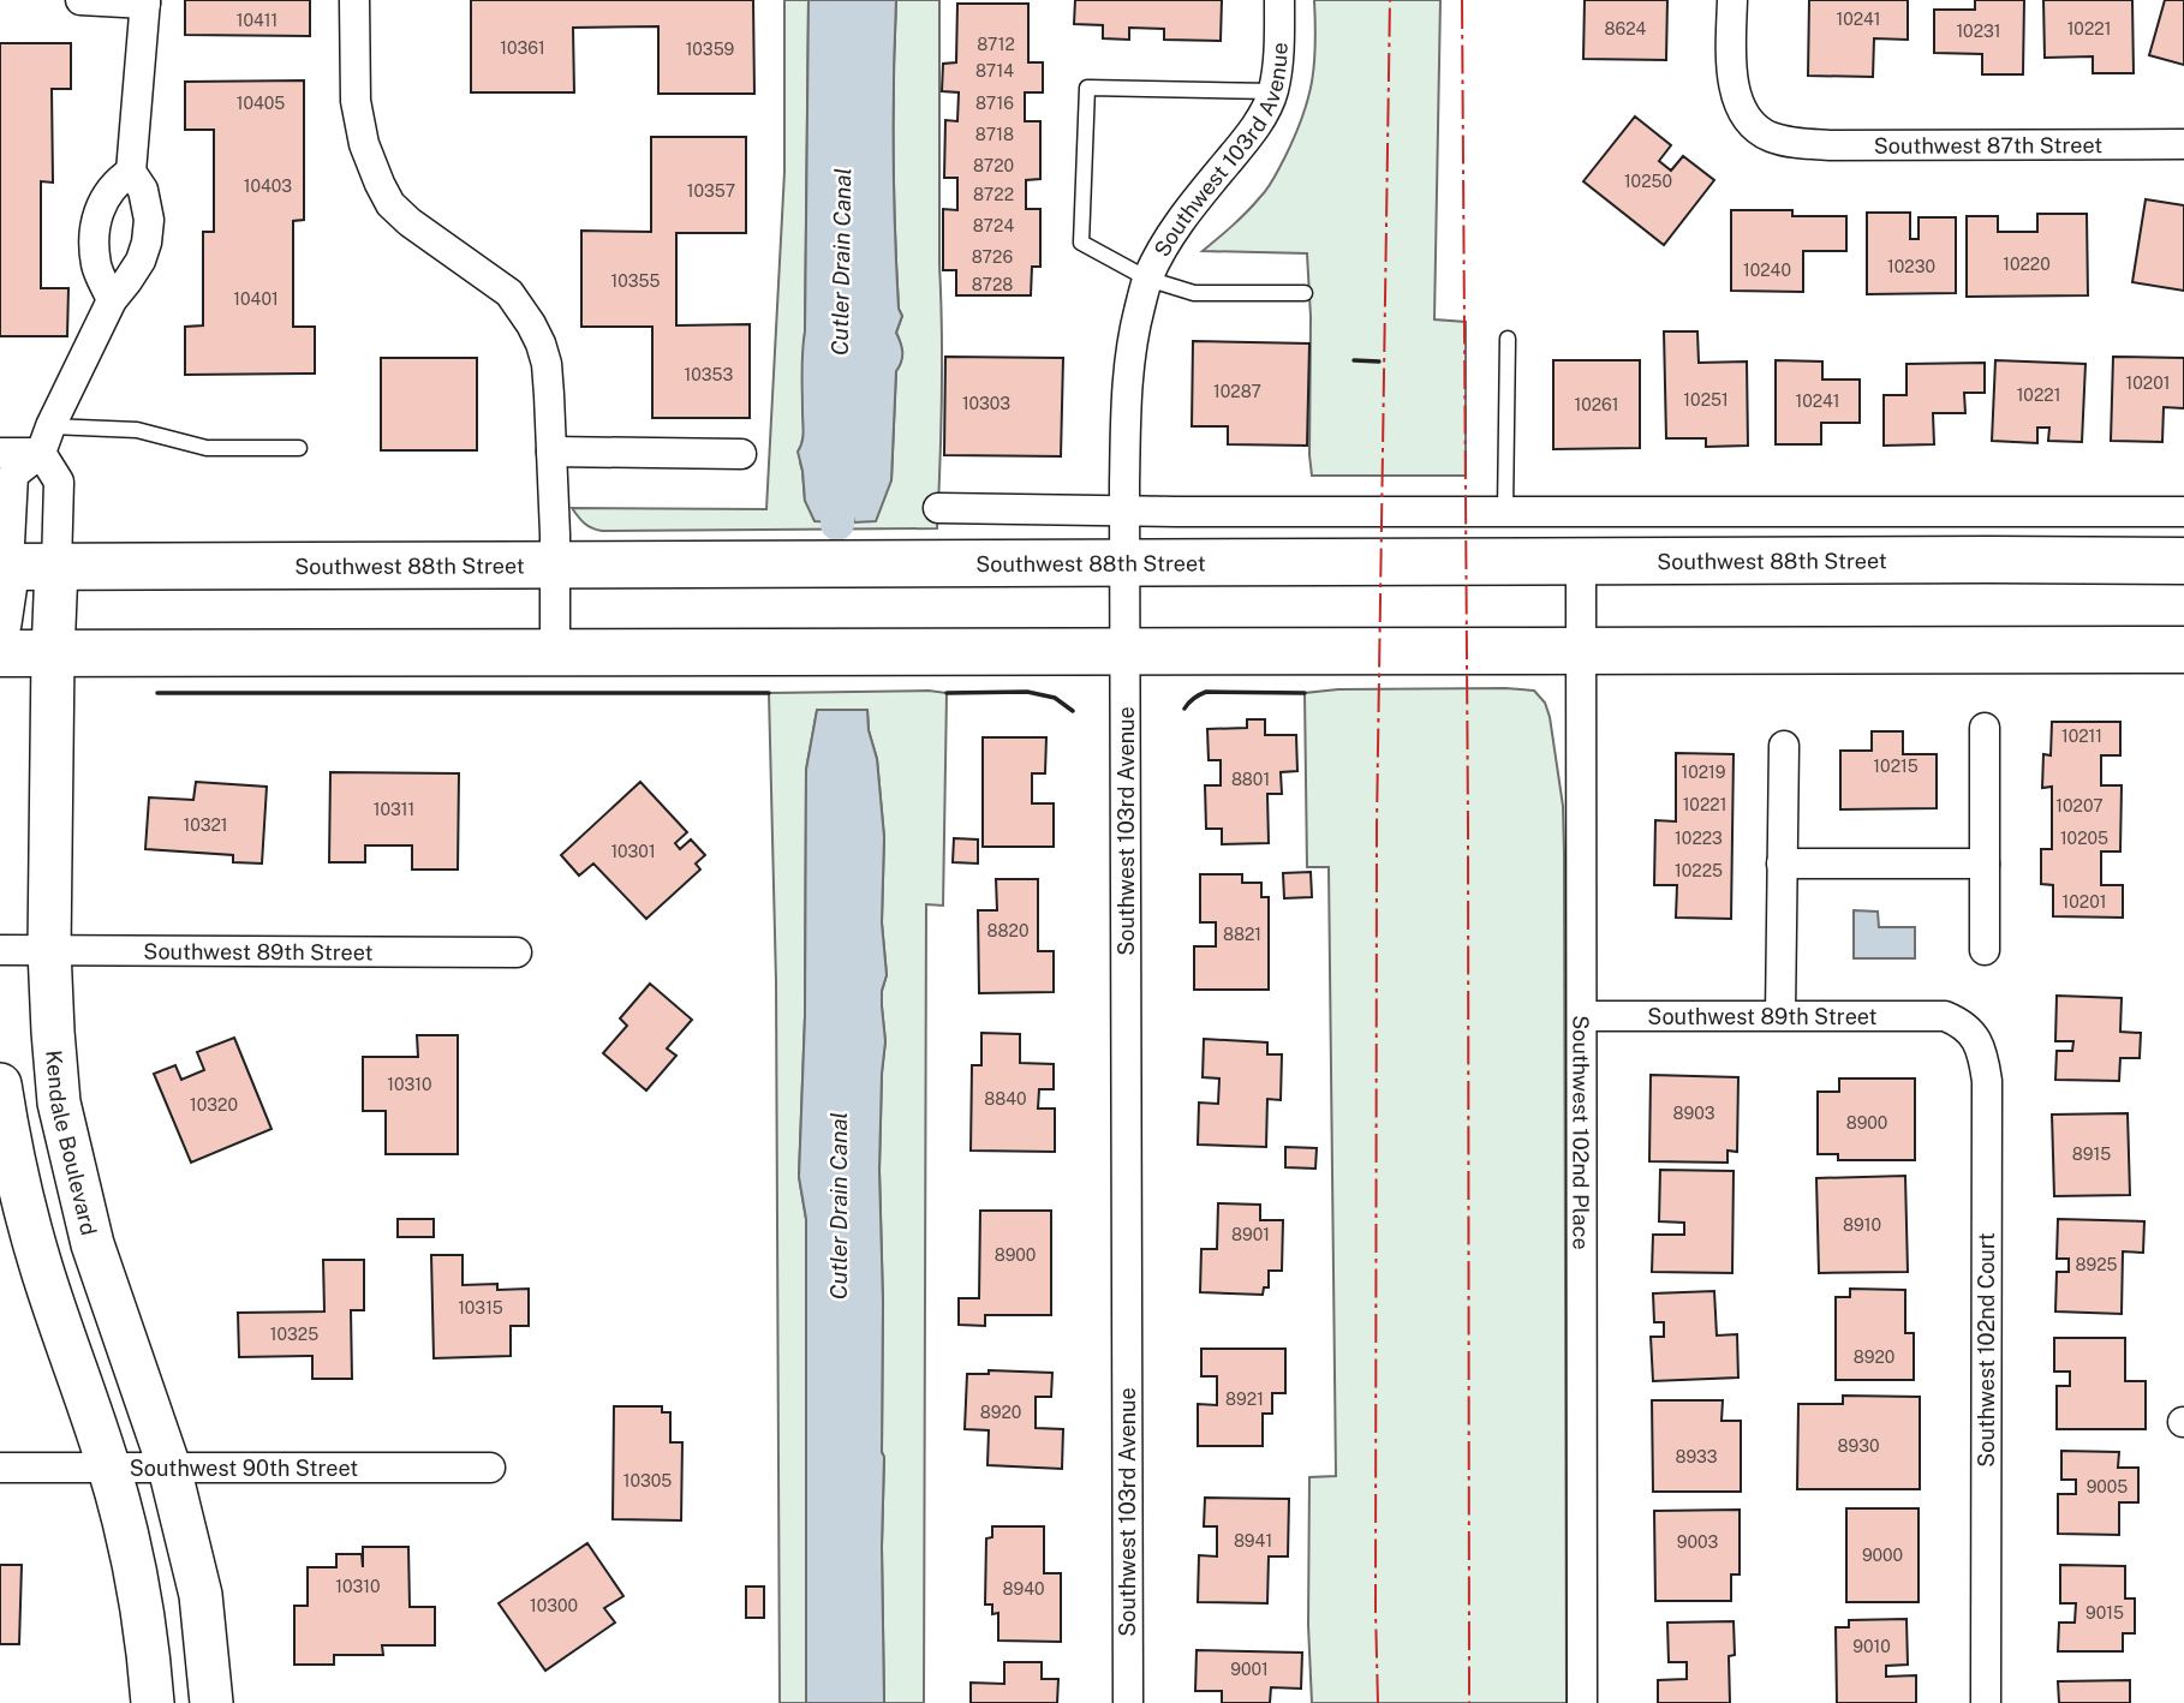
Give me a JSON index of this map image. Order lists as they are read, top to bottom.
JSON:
{
  "streets": {
    "main road": ["Southwest 88th Street"],
    "street": [
      "Southwest 87th Street",
      "Southwest 103rd Avenue",
      "Southwest 89th Street",
      "Southwest 102nd Place",
      "Kendale Boulevard",
      "Southwest 102nd Court",
      "Southwest 90th Street"
    ]
  },
  "crossings": [
    ["Southwest 103rd Avenue", "Southwest 88th Street"],
    ["Southwest 88th Street", "Southwest 102nd Place"],
    ["Southwest 88th Street", "Kendale Boulevard"],
    ["Southwest 89th Street", "Southwest 102nd Place"],
    ["Southwest 89th Street", "Kendale Boulevard"],
    ["Southwest 89th Street", "Southwest 102nd Court"],
    ["Kendale Boulevard", "Southwest 90th Street"]
  ],
  "water": ["Cutler Drain Canal"],
  "house_numbers": [
    "10241",
    "10411",
    "8624",
    "10221",
    "10231",
    "8712",
    "10361",
    "10359",
    "8714",
    "10405",
    "8716",
    "8718",
    "8720",
    "10250",
    "10403",
    "10357",
    "8722",
    "8724",
    "8726",
    "10220",
    "10230",
    "10240",
    "10355",
    "8728",
    "10401",
    "10353",
    "10201",
    "10287",
    "10221",
    "10251",
    "10241",
    "10303",
    "10261",
    "10211",
    "10215",
    "10219",
    "8801",
    "10221",
    "10207",
    "10311",
    "10321",
    "10223",
    "10205",
    "10301",
    "10225",
    "10201",
    "8820",
    "8821",
    "10310",
    "8840",
    "10320",
    "8903",
    "8900",
    "8915",
    "8910",
    "8901",
    "8900",
    "8925",
    "10315",
    "10325",
    "8920",
    "8921",
    "8920",
    "8930",
    "8933",
    "10305",
    "9005",
    "8941",
    "9003",
    "9000",
    "10310",
    "8940",
    "10300",
    "9015",
    "9010",
    "9001"
  ]
}
